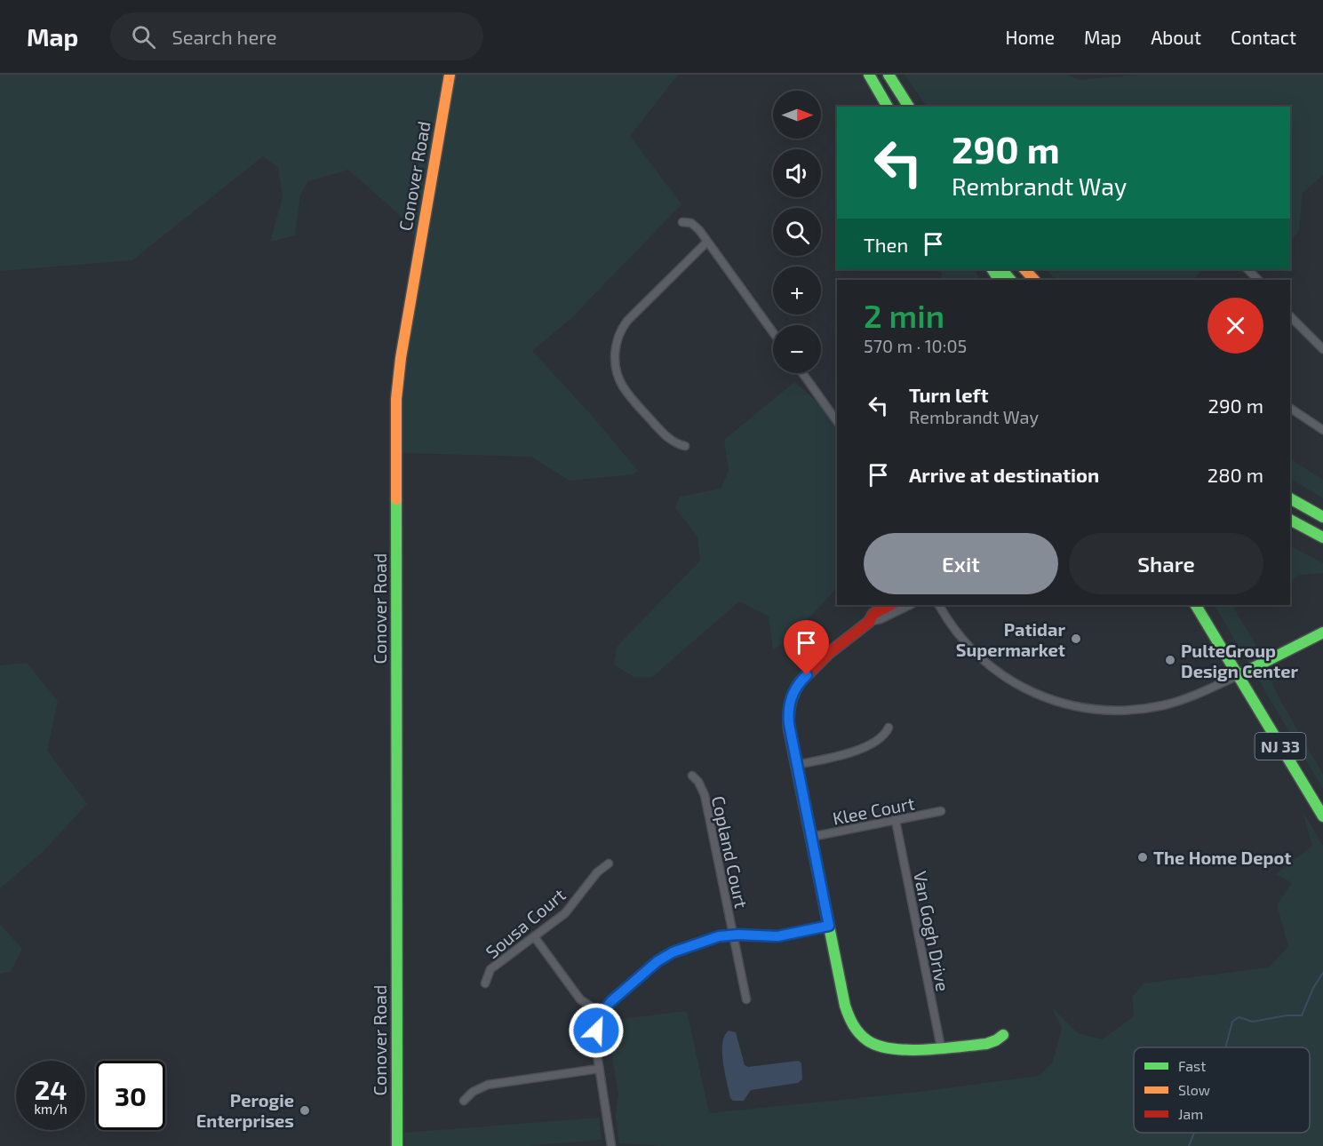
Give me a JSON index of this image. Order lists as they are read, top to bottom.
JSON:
{
  "streets": {
    "main road": ["Conover Road", "NJ 33"],
    "street": [
      "Klee Court",
      "Copland Court",
      "Sousa Court",
      "Van Gogh Drive"
    ]
  },
  "crossings": [
    ["Klee Court", "Van Gogh Drive"]
  ],
  "places": [
    "Patidar Supermarket",
    "PulteGroup Design Center",
    "The Home Depot",
    "Perogie Enterprises"
  ],
  "legend": ["Fast", "Slow", "Jam"],
  "north": "right",
  "page": {
    "header": "Map",
    "search": "Search here",
    "nav": [
      "Home",
      "Map",
      "About",
      "Contact"
    ],
    "map_buttons": ["+", "−"],
    "turn": ["290 m", "Rembrandt Way"],
    "then": "Then",
    "heading": ["2 min", "570 m · 10:05"],
    "list": [
      {
        "name": "Turn left",
        "note": "Rembrandt Way",
        "value": "290 m"
      },
      {
        "name": "Arrive at destination",
        "value": "280 m"
      }
    ],
    "buttons": ["Exit", "Share"],
    "speed": "24 km/h",
    "limit": "30"
  }
}
